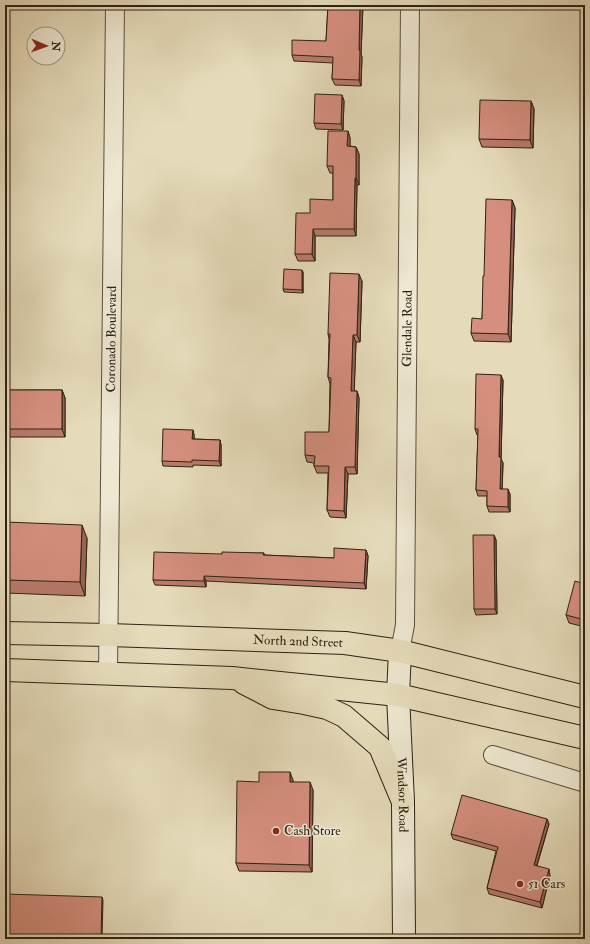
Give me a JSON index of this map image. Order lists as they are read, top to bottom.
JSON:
{
  "streets": {
    "main road": ["North 2nd Street"],
    "street": ["Glendale Road", "Coronado Boulevard", "Windsor Road"]
  },
  "crossings": [
    ["Glendale Road", "North 2nd Street"],
    ["Glendale Road", "Windsor Road"],
    ["Coronado Boulevard", "North 2nd Street"],
    ["North 2nd Street", "Windsor Road"]
  ],
  "places": ["Cash Store", "51 Cars"],
  "north": "right"
}
